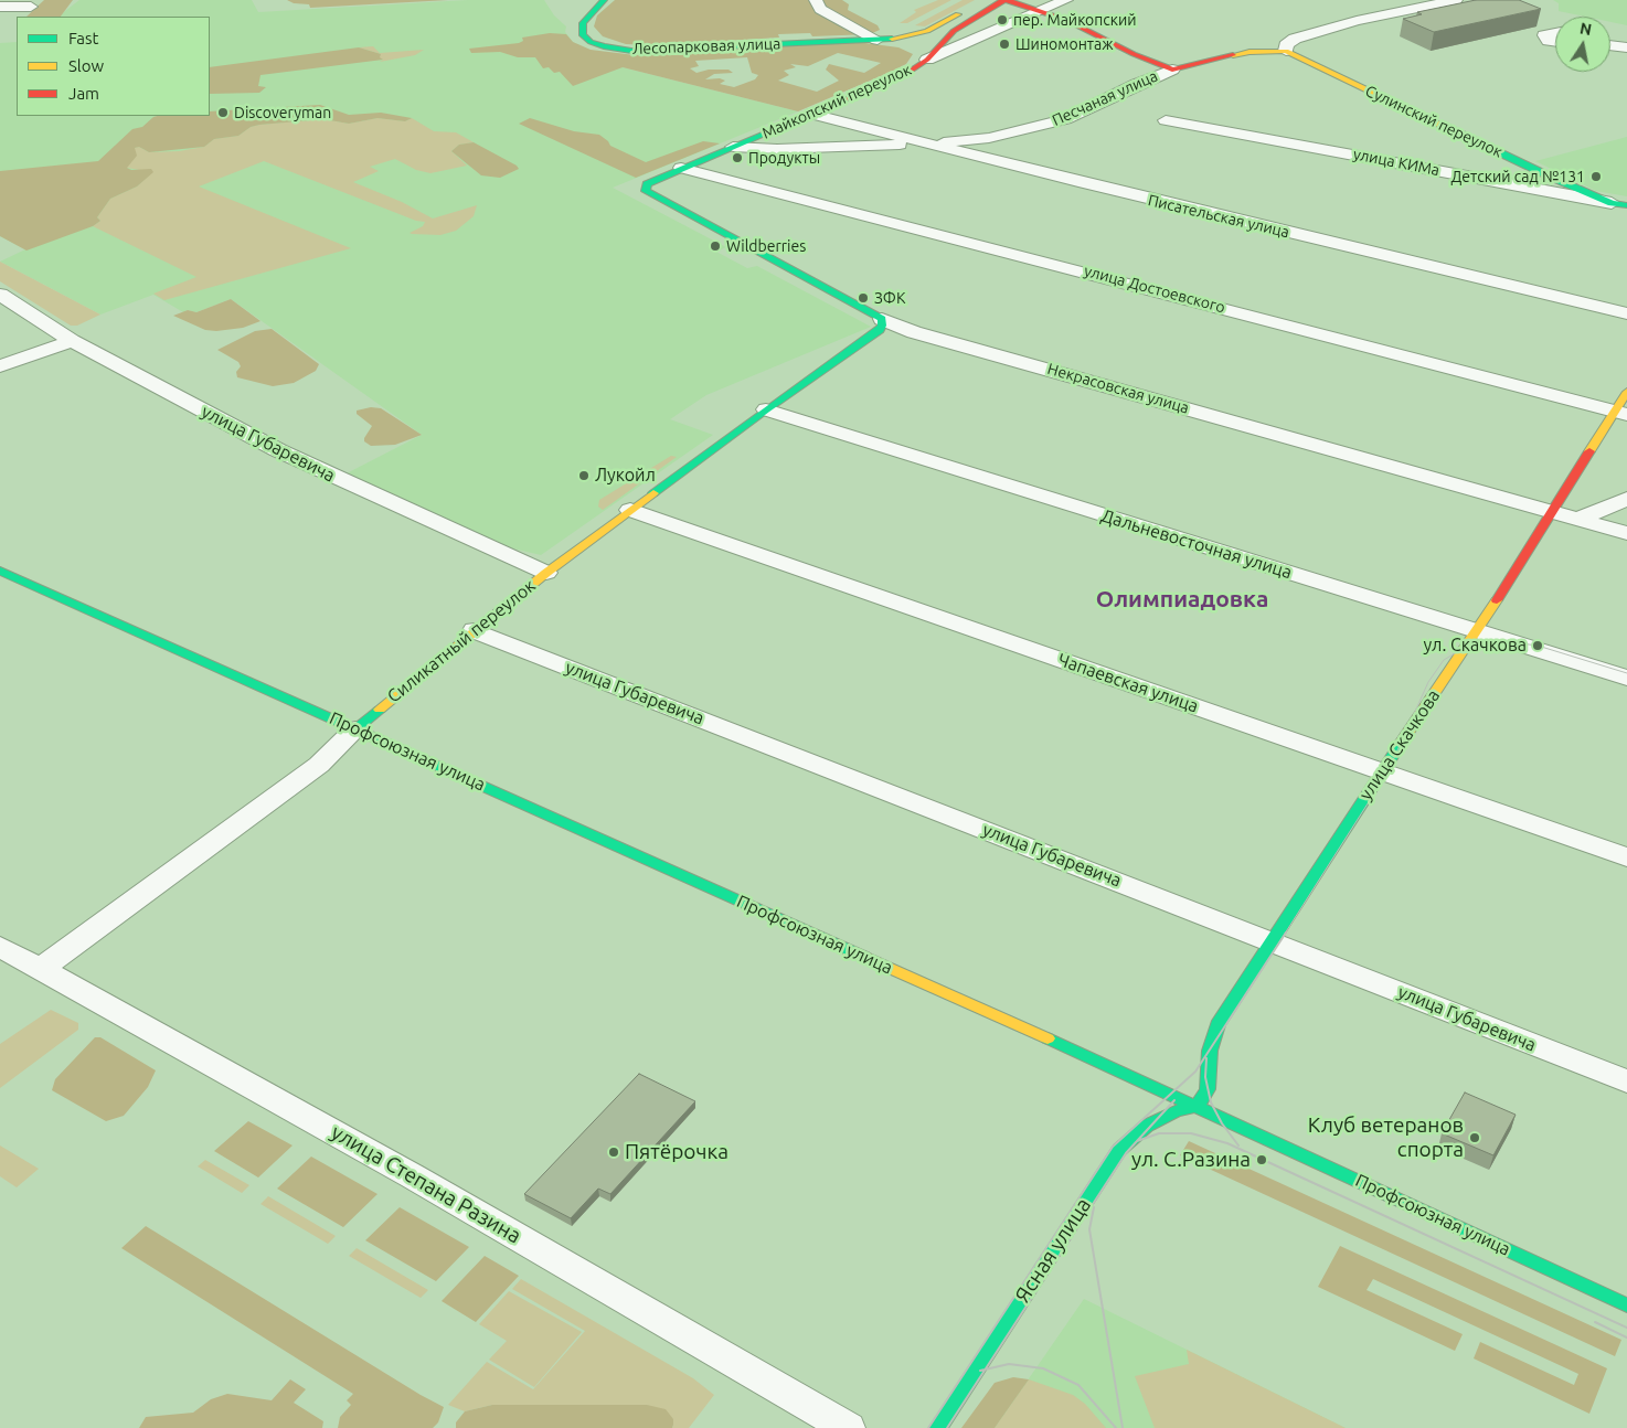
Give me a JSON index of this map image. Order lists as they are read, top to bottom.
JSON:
{
  "streets": {
    "main road": [
      "Лесопарковая улица",
      "Песчаная улица",
      "Майкопский переулок",
      "Сулинский переулок",
      "Некрасовская улица",
      "Силикатный переулок",
      "улица Скачкова",
      "Профсоюзная улица",
      "Ясная улица"
    ],
    "street": [
      "улица КИМа",
      "Писательская улица",
      "улица Достоевского",
      "улица Губаревича",
      "Дальневосточная улица",
      "Чапаевская улица",
      "улица Степана Разина"
    ]
  },
  "crossings": [
    ["Лесопарковая улица", "Майкопский переулок"],
    ["Песчаная улица", "Майкопский переулок"],
    ["Песчаная улица", "Сулинский переулок"],
    ["Песчаная улица", "Писательская улица"],
    ["Майкопский переулок", "Писательская улица"],
    ["Майкопский переулок", "улица Достоевского"],
    ["Майкопский переулок", "Некрасовская улица"],
    ["Сулинский переулок", "улица КИМа"],
    ["улица Достоевского", "улица Скачкова"],
    ["Некрасовская улица", "Силикатный переулок"],
    ["Некрасовская улица", "улица Скачкова"],
    ["улица Губаревича", "Силикатный переулок"],
    ["улица Губаревича", "улица Скачкова"],
    ["Дальневосточная улица", "Силикатный переулок"],
    ["Дальневосточная улица", "улица Скачкова"],
    ["Силикатный переулок", "Чапаевская улица"],
    ["Силикатный переулок", "Профсоюзная улица"],
    ["Силикатный переулок", "улица Степана Разина"],
    ["Чапаевская улица", "улица Скачкова"],
    ["улица Скачкова", "Профсоюзная улица"],
    ["улица Скачкова", "Ясная улица"],
    ["Профсоюзная улица", "Ясная улица"]
  ],
  "districts": ["Олимпиадовка"],
  "places": [
    "пер. Майкопский",
    "Шиномонтаж",
    "Discoveryman",
    "Продукты",
    "Детский сад №131",
    "Wildberries",
    "ЗФК",
    "Лукойл",
    "ул. Скачкова",
    "Клуб ветеранов спорта",
    "Пятёрочка",
    "ул. С.Разина"
  ],
  "legend": ["Fast", "Slow", "Jam"],
  "north": "top"
}
